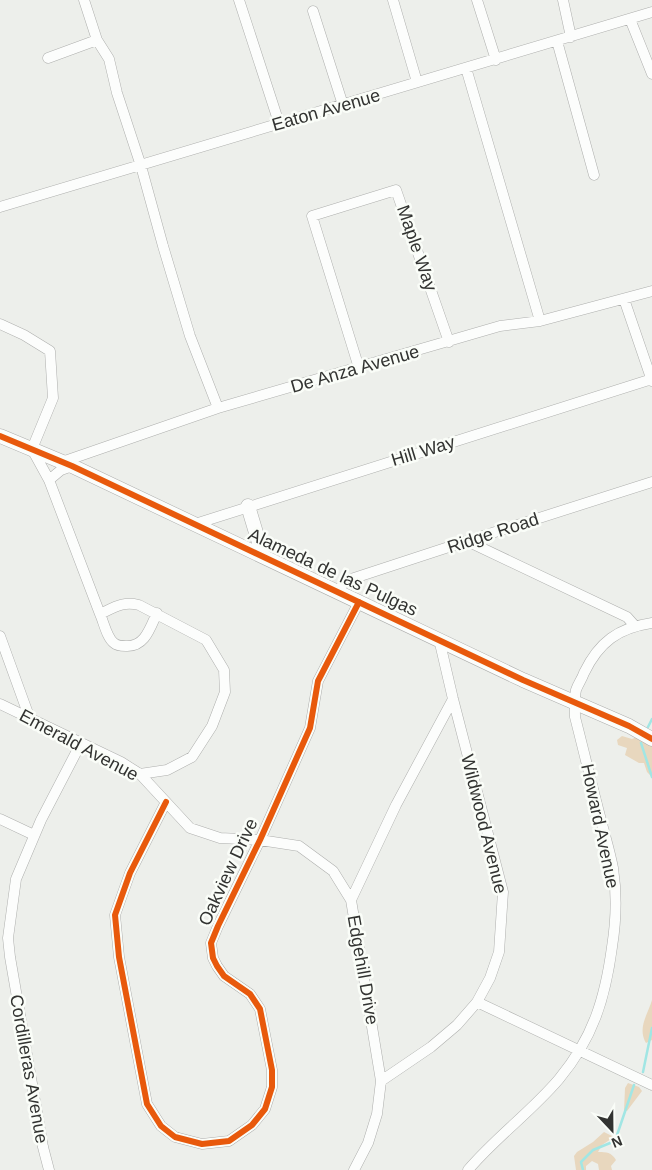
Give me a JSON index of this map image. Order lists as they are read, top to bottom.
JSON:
{
  "streets": {
    "main road": ["Alameda de las Pulgas"],
    "street": [
      "Eaton Avenue",
      "Maple Way",
      "De Anza Avenue",
      "Hill Way",
      "Ridge Road",
      "Emerald Avenue",
      "Wildwood Avenue",
      "Howard Avenue",
      "Oakview Drive",
      "Edgehill Drive",
      "Cordilleras Avenue"
    ]
  },
  "crossings": [
    ["Maple Way", "De Anza Avenue"],
    ["De Anza Avenue", "Alameda de las Pulgas"],
    ["Hill Way", "Alameda de las Pulgas"],
    ["Ridge Road", "Alameda de las Pulgas"],
    ["Alameda de las Pulgas", "Wildwood Avenue"],
    ["Alameda de las Pulgas", "Howard Avenue"],
    ["Alameda de las Pulgas", "Oakview Drive"],
    ["Emerald Avenue", "Oakview Drive"],
    ["Emerald Avenue", "Edgehill Drive"],
    ["Emerald Avenue", "Cordilleras Avenue"],
    ["Wildwood Avenue", "Edgehill Drive"]
  ],
  "north": "bottom"
}
